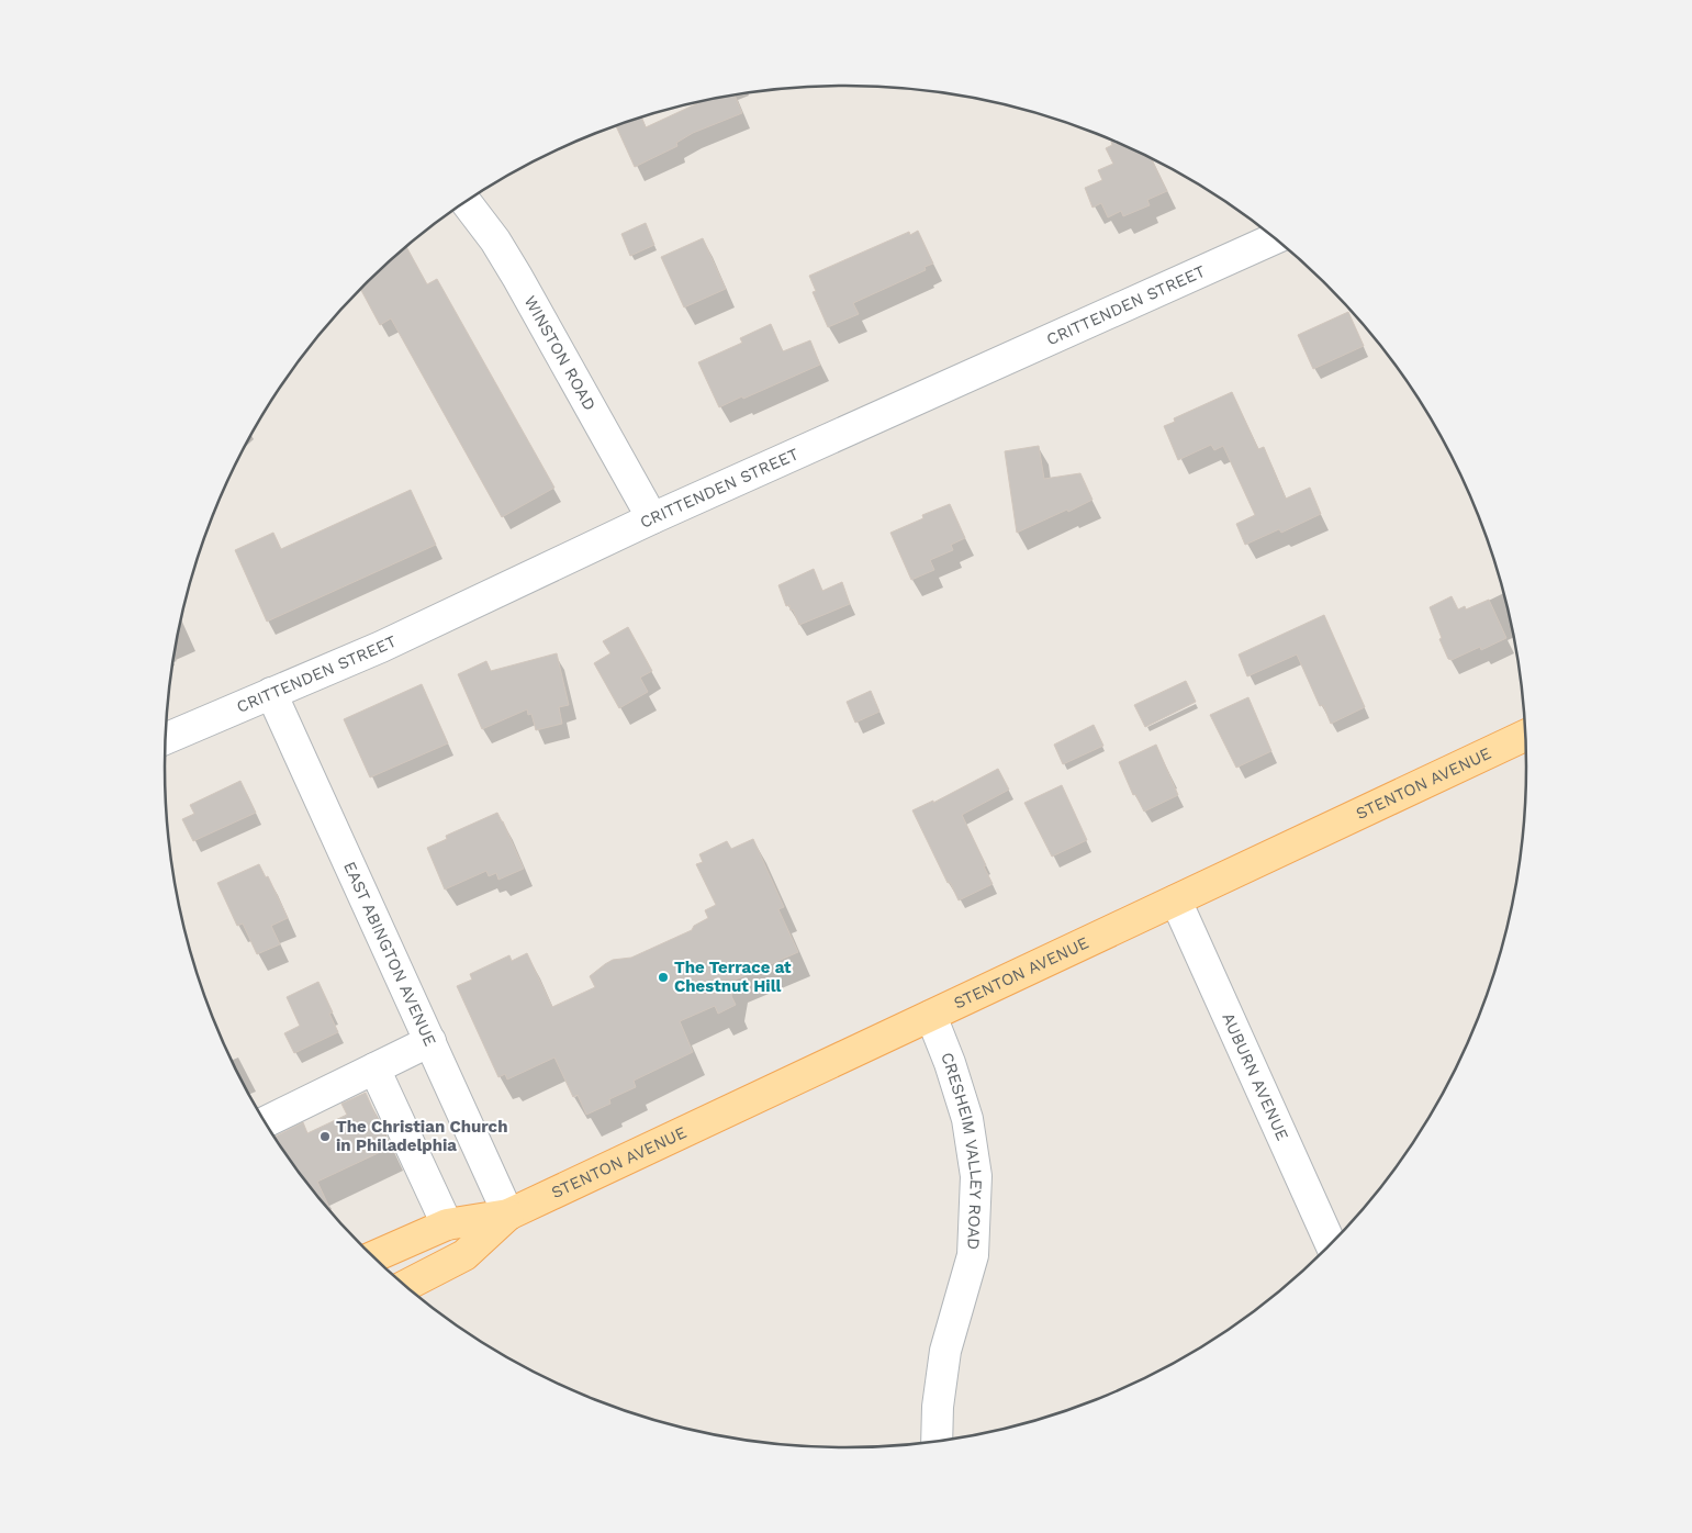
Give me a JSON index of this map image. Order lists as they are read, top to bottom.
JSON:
{
  "streets": {
    "main road": ["STENTON AVENUE"],
    "street": [
      "CRITTENDEN STREET",
      "WINSTON ROAD",
      "EAST ABINGTON AVENUE",
      "AUBURN AVENUE",
      "CRESHEIM VALLEY ROAD"
    ]
  },
  "crossings": [
    ["CRITTENDEN STREET", "WINSTON ROAD"],
    ["CRITTENDEN STREET", "EAST ABINGTON AVENUE"],
    ["STENTON AVENUE", "EAST ABINGTON AVENUE"],
    ["STENTON AVENUE", "AUBURN AVENUE"],
    ["STENTON AVENUE", "CRESHEIM VALLEY ROAD"]
  ],
  "places": ["The Terrace at Chestnut Hill", "The Christian Church in Philadelphia"]
}
